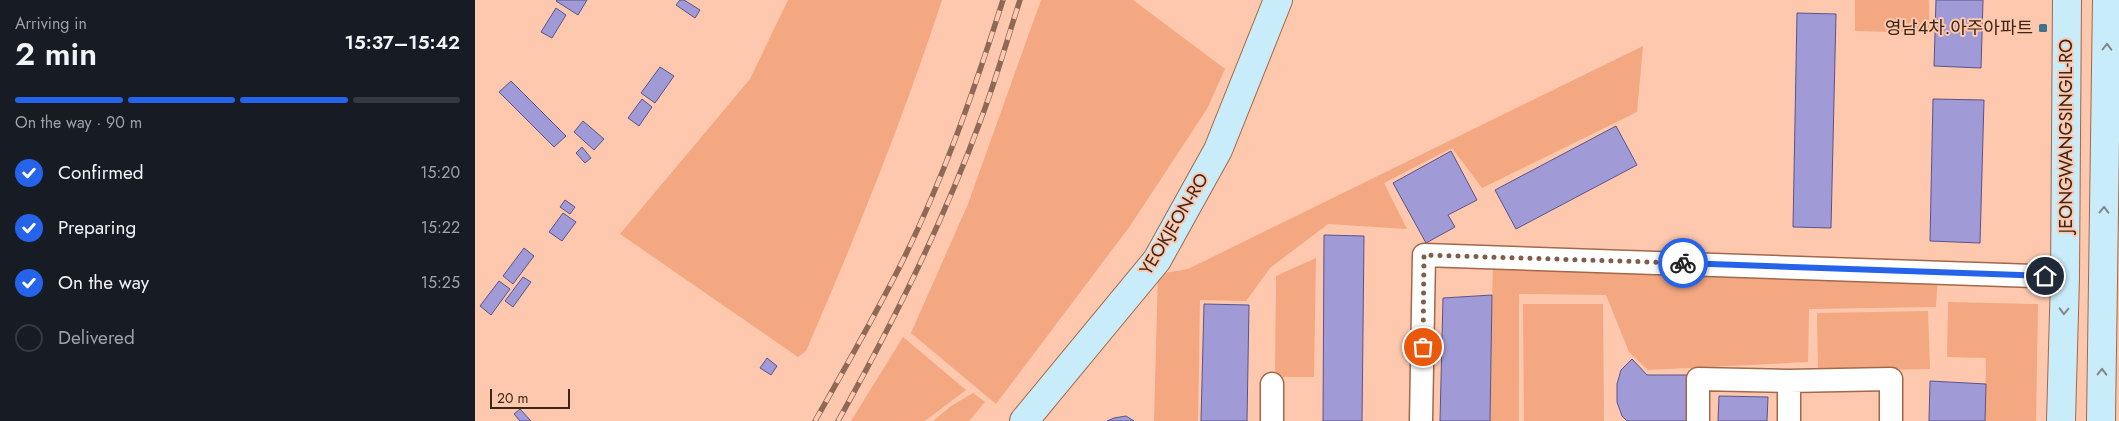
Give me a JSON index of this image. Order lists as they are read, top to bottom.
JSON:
{
  "streets": {
    "street": ["JEONGWANGSINGIL-RO", "YEOKJEON-RO"]
  },
  "places": {
    "transit": ["영남4차.아주아파트"]
  },
  "scale_bar": "20 m",
  "page": {
    "heading": ["2 min", "Arriving in", "15:37–15:42"],
    "bar": "On the way · 90 m",
    "list": [
      ["Confirmed", "15:20"],
      ["Preparing", "15:22"],
      ["On the way", "15:25"],
      "Delivered"
    ],
    "scale": "20 m"
  }
}
